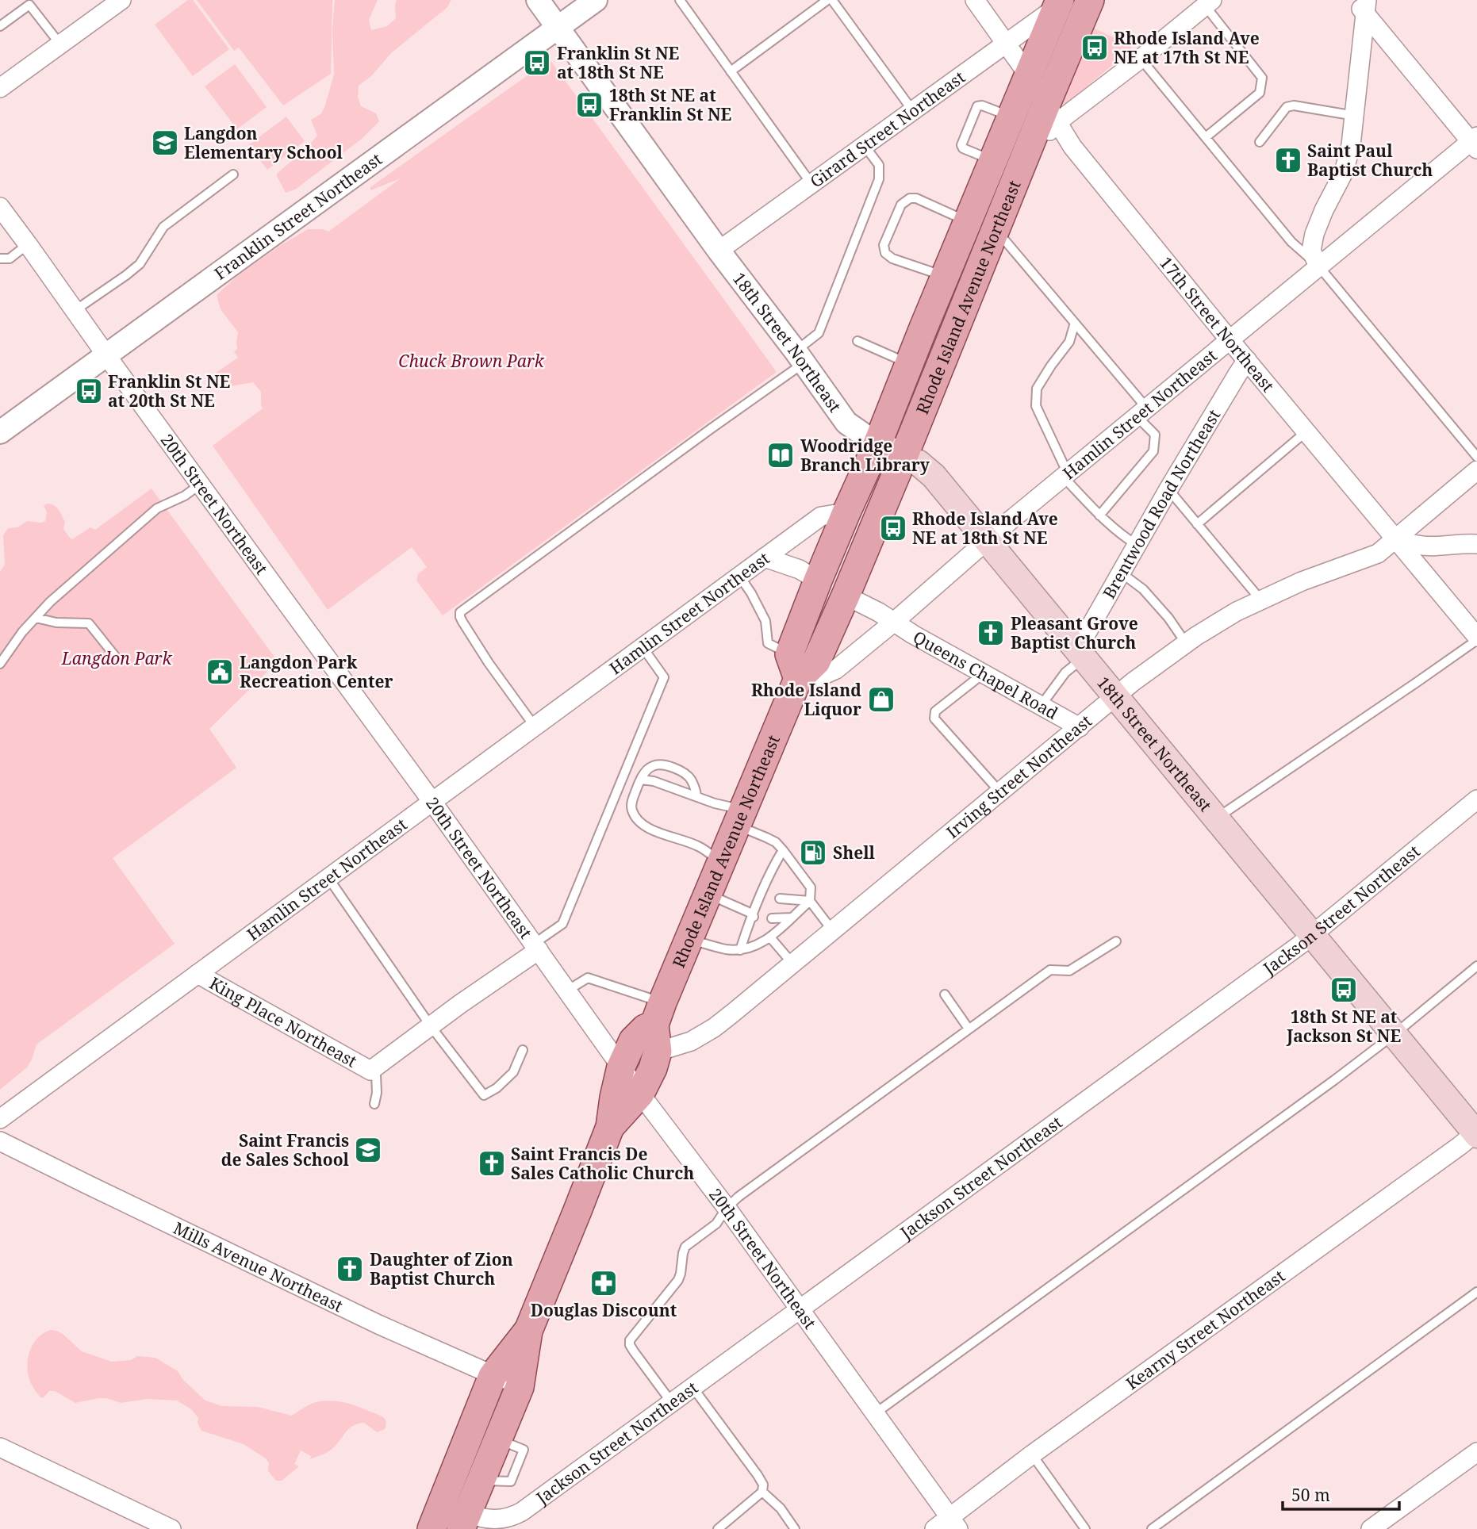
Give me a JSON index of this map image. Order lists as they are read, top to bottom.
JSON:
{
  "streets": {
    "main road": ["Rhode Island Avenue Northeast", "18th Street Northeast"],
    "street": [
      "Girard Street Northeast",
      "Franklin Street Northeast",
      "17th Street Northeast",
      "Hamlin Street Northeast",
      "20th Street Northeast",
      "Brentwood Road Northeast",
      "Queens Chapel Road",
      "Irving Street Northeast",
      "Jackson Street Northeast",
      "King Place Northeast",
      "Mills Avenue Northeast",
      "Kearny Street Northeast"
    ]
  },
  "crossings": [
    ["Girard Street Northeast", "Rhode Island Avenue Northeast"],
    ["Girard Street Northeast", "17th Street Northeast"],
    ["Girard Street Northeast", "18th Street Northeast"],
    ["Franklin Street Northeast", "18th Street Northeast"],
    ["Franklin Street Northeast", "20th Street Northeast"],
    ["Rhode Island Avenue Northeast", "17th Street Northeast"],
    ["Rhode Island Avenue Northeast", "18th Street Northeast"],
    ["Rhode Island Avenue Northeast", "Hamlin Street Northeast"],
    ["Rhode Island Avenue Northeast", "20th Street Northeast"],
    ["Rhode Island Avenue Northeast", "Irving Street Northeast"],
    ["Rhode Island Avenue Northeast", "Jackson Street Northeast"],
    ["Rhode Island Avenue Northeast", "Mills Avenue Northeast"],
    ["17th Street Northeast", "Hamlin Street Northeast"],
    ["17th Street Northeast", "Brentwood Road Northeast"],
    ["17th Street Northeast", "Irving Street Northeast"],
    ["18th Street Northeast", "Hamlin Street Northeast"],
    ["18th Street Northeast", "Brentwood Road Northeast"],
    ["18th Street Northeast", "Irving Street Northeast"],
    ["18th Street Northeast", "Jackson Street Northeast"],
    ["18th Street Northeast", "Kearny Street Northeast"],
    ["Hamlin Street Northeast", "20th Street Northeast"],
    ["Hamlin Street Northeast", "Queens Chapel Road"],
    ["Hamlin Street Northeast", "King Place Northeast"],
    ["20th Street Northeast", "Jackson Street Northeast"],
    ["20th Street Northeast", "Kearny Street Northeast"],
    ["Queens Chapel Road", "Irving Street Northeast"]
  ],
  "parks": ["Chuck Brown Park", "Langdon Park"],
  "places": {
    "bus stop": [
      "Rhode Island Ave NE at 17th St NE",
      "Franklin St NE at 18th St NE",
      "18th St NE at Franklin St NE",
      "Franklin St NE at 20th St NE",
      "Rhode Island Ave NE at 18th St NE",
      "18th St NE at Jackson St NE"
    ],
    "school or university": ["Langdon Elementary School", "Saint Francis de Sales School"],
    "church": [
      "Saint Paul Baptist Church",
      "Pleasant Grove Baptist Church",
      "Saint Francis De Sales Catholic Church",
      "Daughter of Zion Baptist Church"
    ],
    "library": ["Woodridge Branch Library"],
    "public building": ["Langdon Park Recreation Center"],
    "shop": ["Rhode Island Liquor"],
    "fuel station": ["Shell"],
    "pharmacy": ["Douglas Discount"]
  },
  "scale_bar": "50 m"
}
